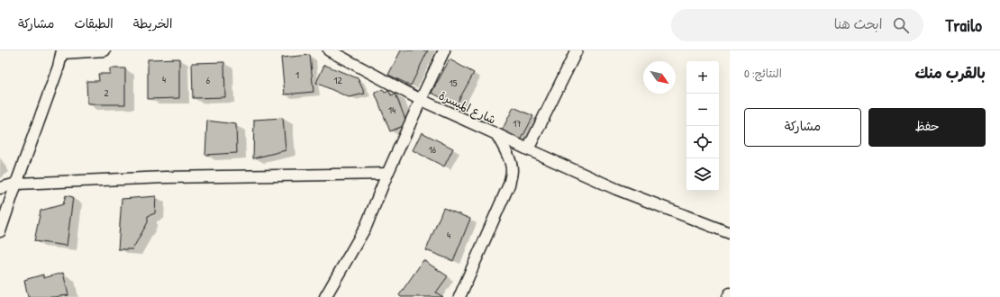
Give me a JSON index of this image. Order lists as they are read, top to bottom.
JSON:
{
  "streets": {
    "street": ["شارع الميسرة"]
  },
  "house_numbers": [
    "1",
    "4",
    "6",
    "12",
    "15",
    "2",
    "14",
    "17",
    "16",
    "4"
  ],
  "north": "bottom right",
  "page": {
    "header": "Trailo",
    "search": "ابحث هنا",
    "nav": ["الخريطة", "الطبقات", "مشاركة"],
    "heading": ["بالقرب منك", "النتائج: 0"],
    "map_buttons": ["+", "−"],
    "buttons": ["حفظ", "مشاركة"]
  }
}
